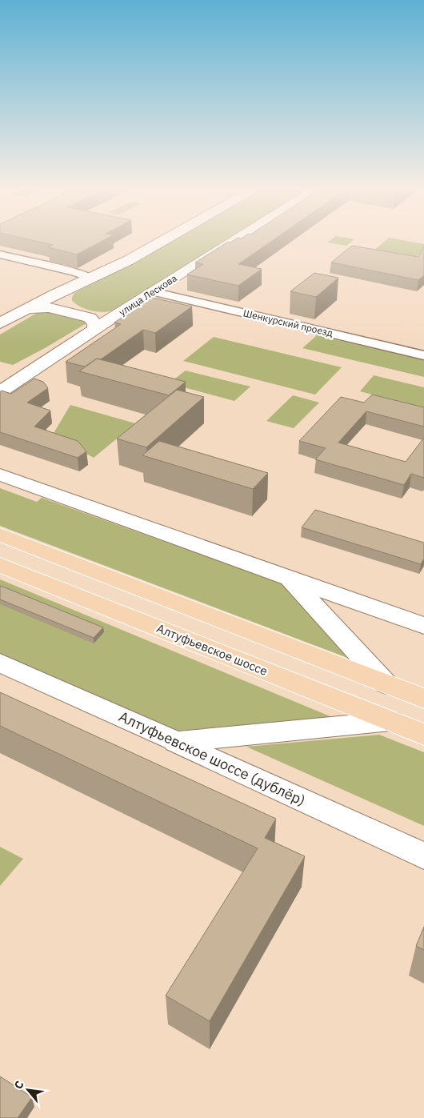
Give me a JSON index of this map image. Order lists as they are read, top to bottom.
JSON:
{
  "streets": {
    "main road": ["улица Лескова", "Алтуфьевское шоссе", "Алтуфьевское шоссе (дублёр)"],
    "street": ["Шенкурский проезд"]
  },
  "crossings": [
    ["улица Лескова", "Шенкурский проезд"]
  ],
  "north": "top left"
}
